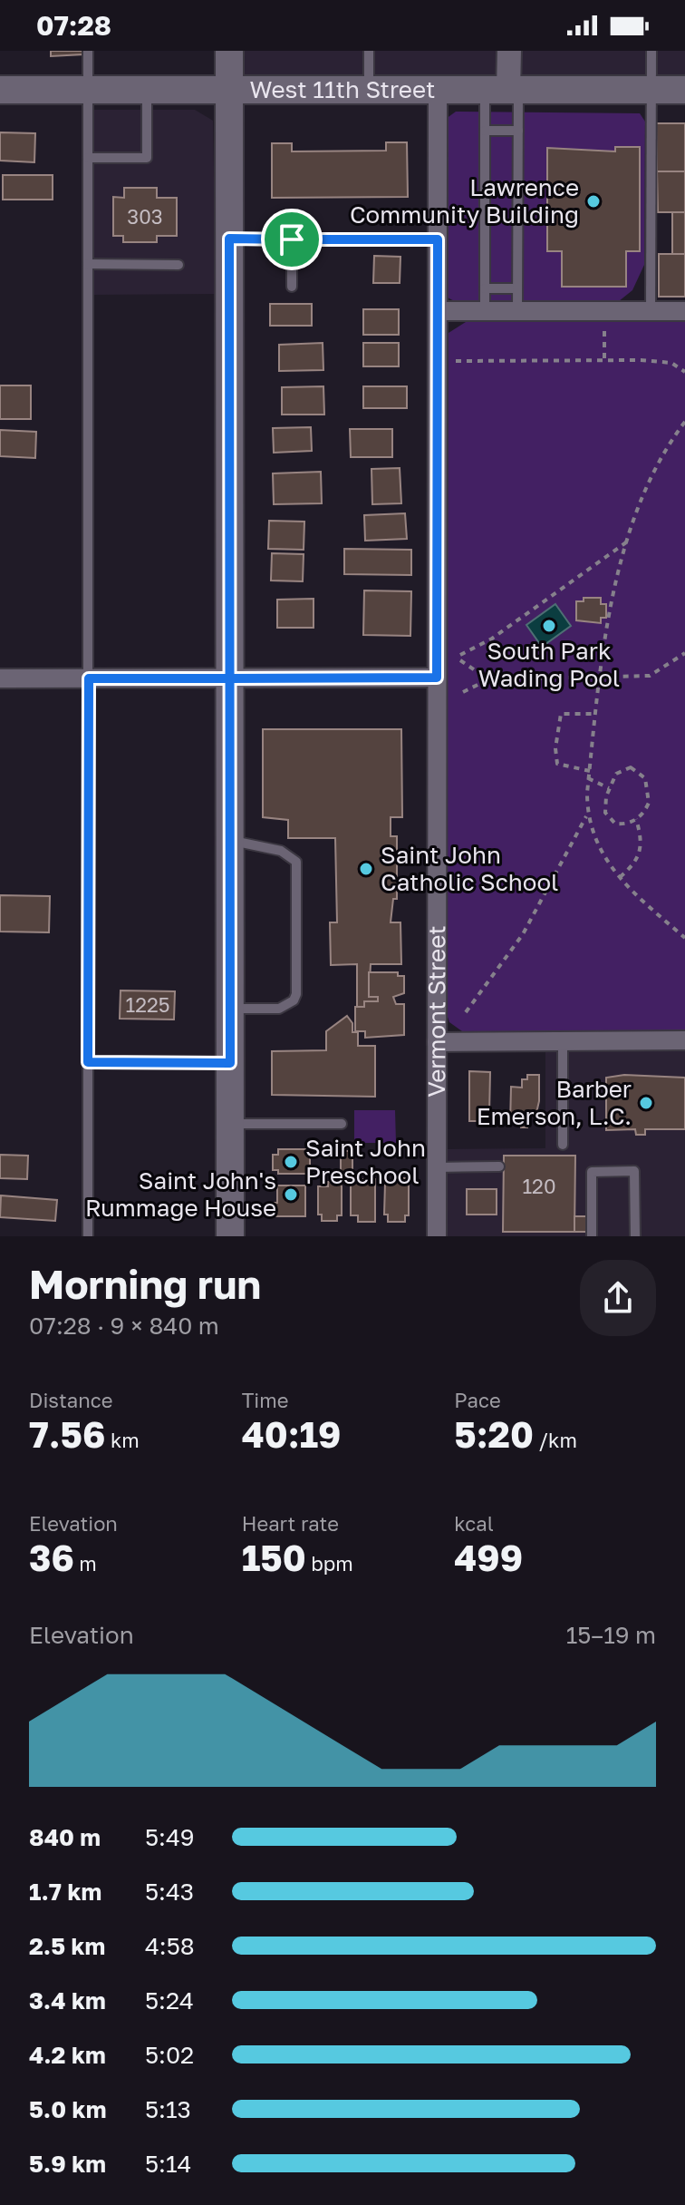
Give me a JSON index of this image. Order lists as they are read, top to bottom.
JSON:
{
  "streets": {
    "main road": ["West 11th Street"],
    "street": ["Vermont Street"]
  },
  "crossings": [
    ["West 11th Street", "Vermont Street"]
  ],
  "places": [
    "Lawrence Community Building",
    "South Park Wading Pool",
    "Saint John Catholic School",
    "Barber Emerson, L.C.",
    "Saint John Preschool",
    "Saint John's Rummage House"
  ],
  "house_numbers": ["303", "1225", "120"],
  "page": {
    "status": "07:28",
    "heading": ["Morning run", "07:28 · 9 × 840 m"],
    "stats": [
      ["Distance", "7.56 km"],
      ["Time", "40:19"],
      ["Pace", "5:20 /km"],
      ["Elevation", "36 m"],
      ["Heart rate", "150 bpm"],
      ["kcal", "499"]
    ],
    "chart": ["Elevation", "15–19 m"],
    "list": [
      {
        "name": "840 m",
        "note": "5:49"
      },
      {
        "name": "1.7 km",
        "note": "5:43"
      },
      {
        "name": "2.5 km",
        "note": "4:58"
      },
      {
        "name": "3.4 km",
        "note": "5:24"
      },
      {
        "name": "4.2 km",
        "note": "5:02"
      },
      {
        "name": "5.0 km",
        "note": "5:13"
      },
      {
        "name": "5.9 km",
        "note": "5:14"
      }
    ]
  }
}
